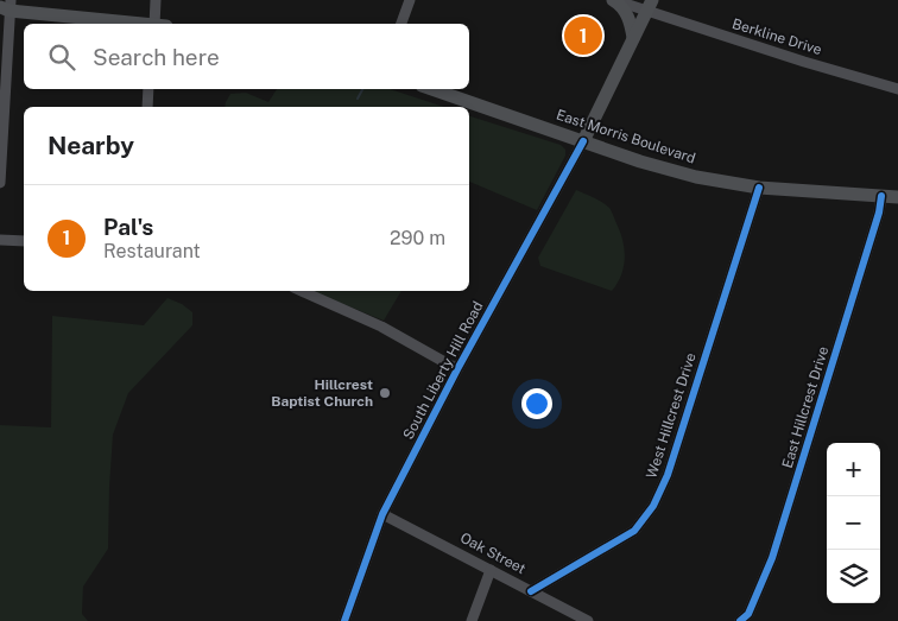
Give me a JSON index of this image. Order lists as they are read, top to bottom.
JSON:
{
  "streets": {
    "main road": ["East Morris Boulevard", "South Liberty Hill Road"],
    "street": [
      "Berkline Drive",
      "East Hillcrest Drive",
      "West Hillcrest Drive",
      "Oak Street"
    ]
  },
  "crossings": [
    ["Berkline Drive", "South Liberty Hill Road"],
    ["East Morris Boulevard", "South Liberty Hill Road"],
    ["East Morris Boulevard", "East Hillcrest Drive"],
    ["East Morris Boulevard", "West Hillcrest Drive"],
    ["South Liberty Hill Road", "Oak Street"],
    ["West Hillcrest Drive", "Oak Street"]
  ],
  "places": ["Hillcrest Baptist Church"],
  "page": {
    "pins": "1",
    "search": "Search here",
    "heading": "Nearby",
    "list": [
      {
        "mark": "1",
        "name": "Pal's",
        "note": "Restaurant",
        "value": "290 m"
      }
    ],
    "map_buttons": ["+", "−"]
  }
}
